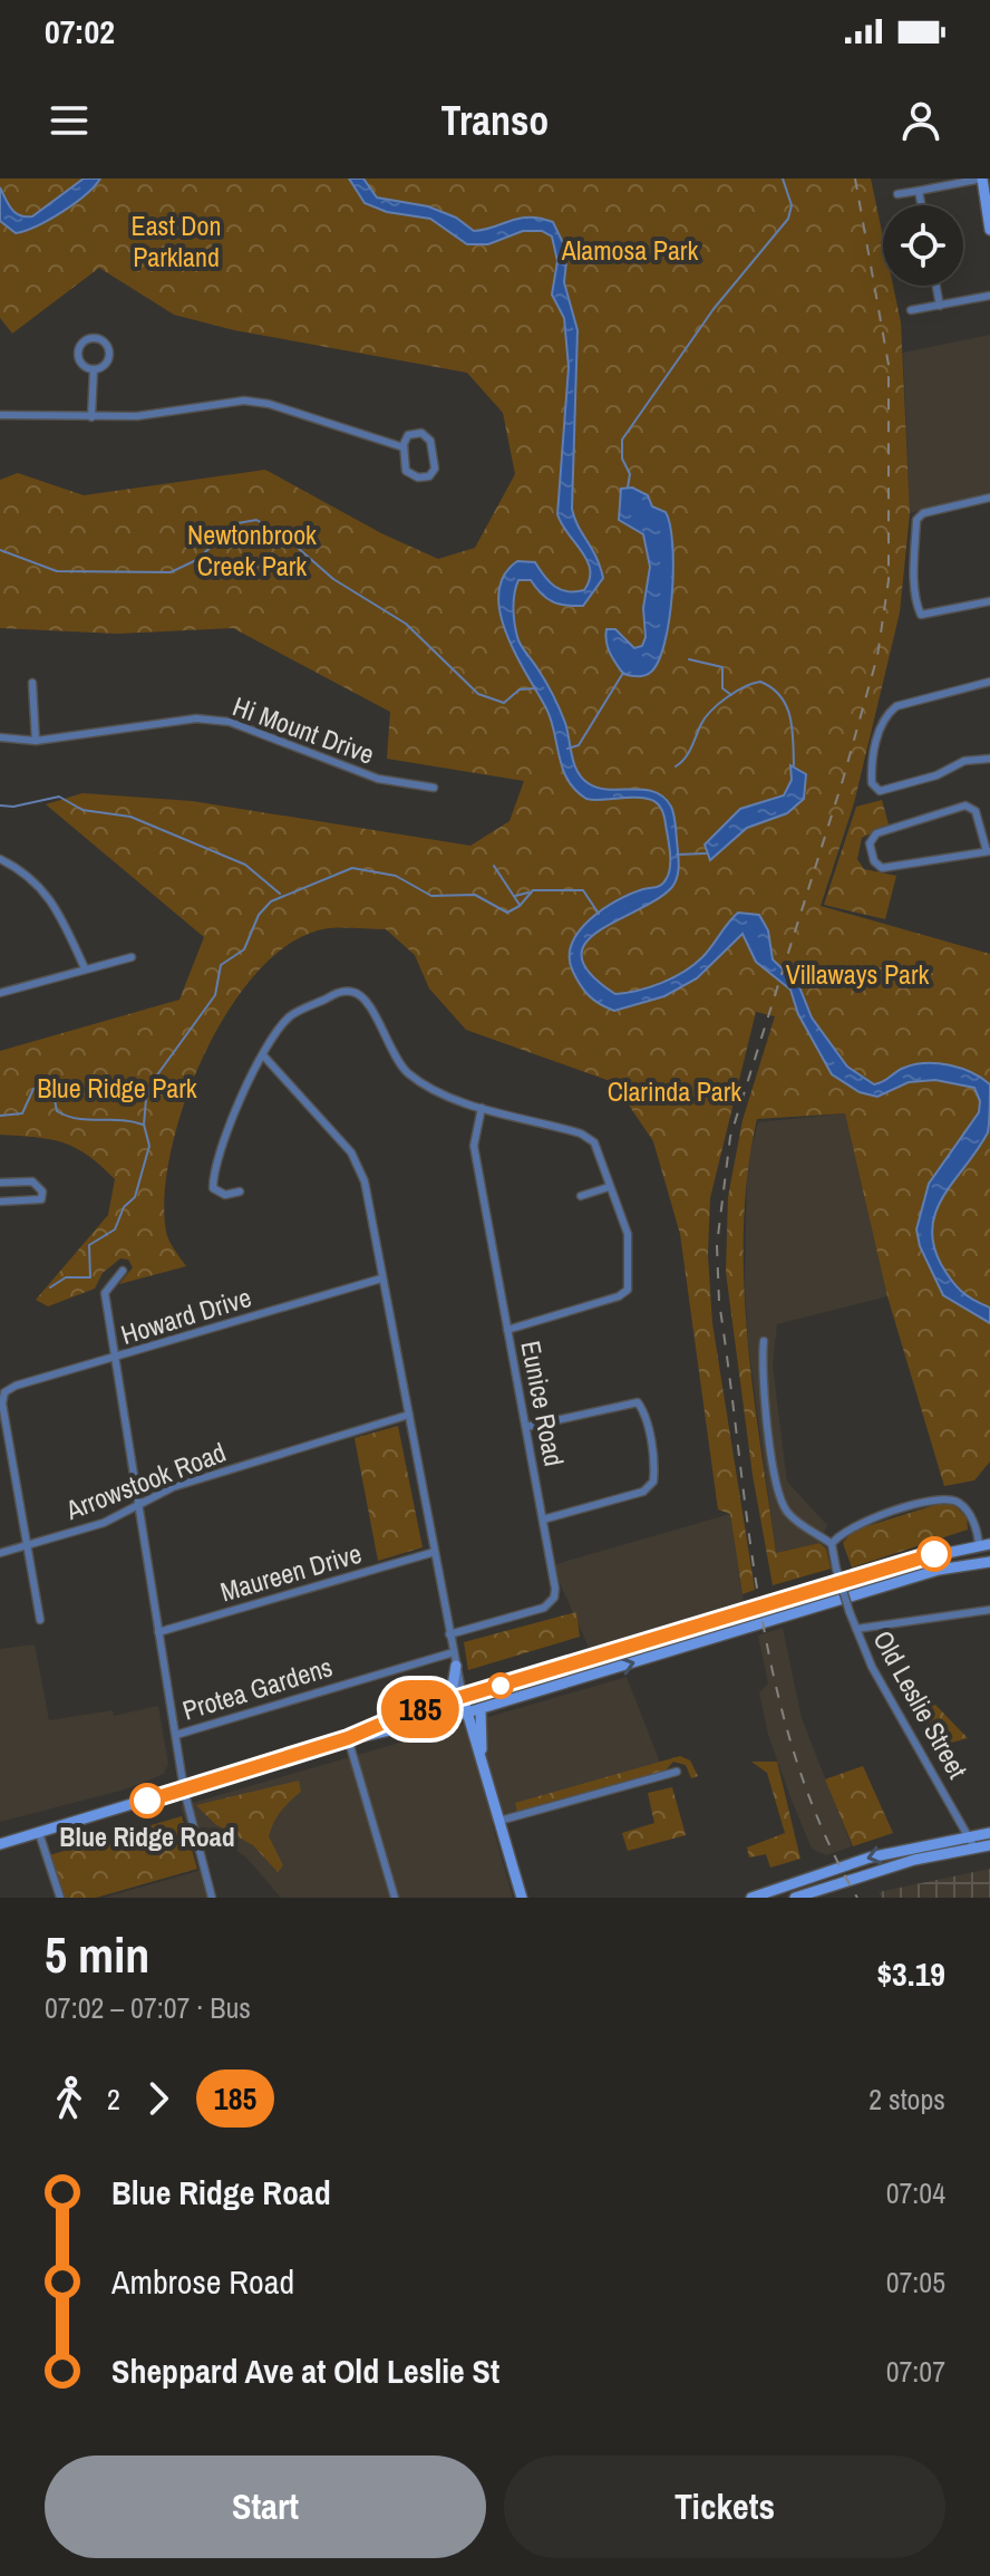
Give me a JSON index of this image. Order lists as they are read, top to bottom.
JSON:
{
  "streets": {
    "street": [
      "Hi Mount Drive",
      "Howard Drive",
      "Eunice Road",
      "Arrowstook Road",
      "Maureen Drive",
      "Protea Gardens",
      "Old Leslie Street"
    ]
  },
  "crossings": [
    ["Howard Drive", "Arrowstook Road"]
  ],
  "parks": [
    "East Don Parkland",
    "Alamosa Park",
    "Newtonbrook Creek Park",
    "Villaways Park",
    "Blue Ridge Park",
    "Clarinda Park"
  ],
  "places": ["Blue Ridge Road"],
  "lines": ["bus line 185"],
  "page": {
    "status": "07:02",
    "header": "Transo",
    "on_map": "185",
    "heading": ["5 min", "07:02 – 07:07 · Bus", "$3.19"],
    "legs": ["2", "185", "2 stops"],
    "list": [
      {
        "name": "Blue Ridge Road",
        "value": "07:04"
      },
      {
        "name": "Ambrose Road",
        "value": "07:05"
      },
      {
        "name": "Sheppard Ave at Old Leslie St",
        "value": "07:07"
      }
    ],
    "buttons": ["Start", "Tickets"]
  }
}
